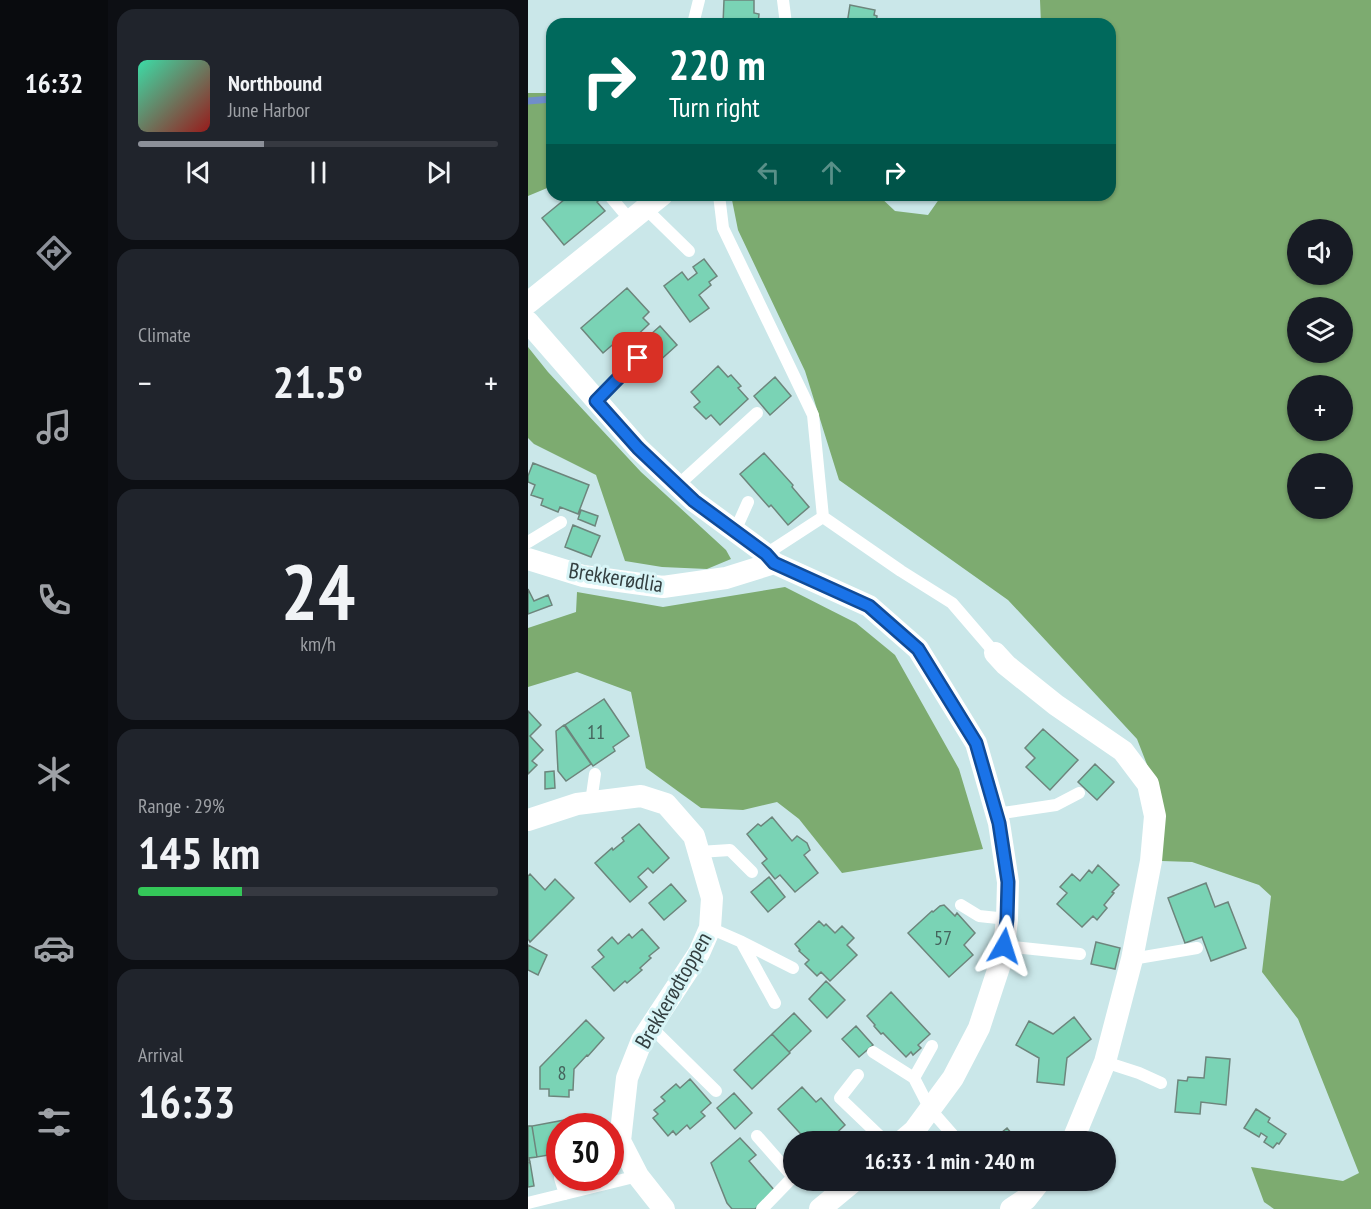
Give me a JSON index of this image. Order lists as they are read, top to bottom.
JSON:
{
  "streets": {
    "street": ["Brekkerødlia", "Brekkerødtoppen"]
  },
  "house_numbers": ["11", "57", "8"],
  "page": {
    "tabs": "16:32",
    "turn": ["220 m", "Turn right"],
    "song": ["Northbound", "June Harbor"],
    "map_buttons": ["+", "−"],
    "tile": [
      "Climate",
      ["24", "km/h"],
      ["Range · 29%", "145 km"],
      ["Arrival", "16:33"]
    ],
    "heat": ["−", "21.5°", "+"],
    "limit": "30",
    "trip": "16:33 · 1 min · 240 m"
  }
}
